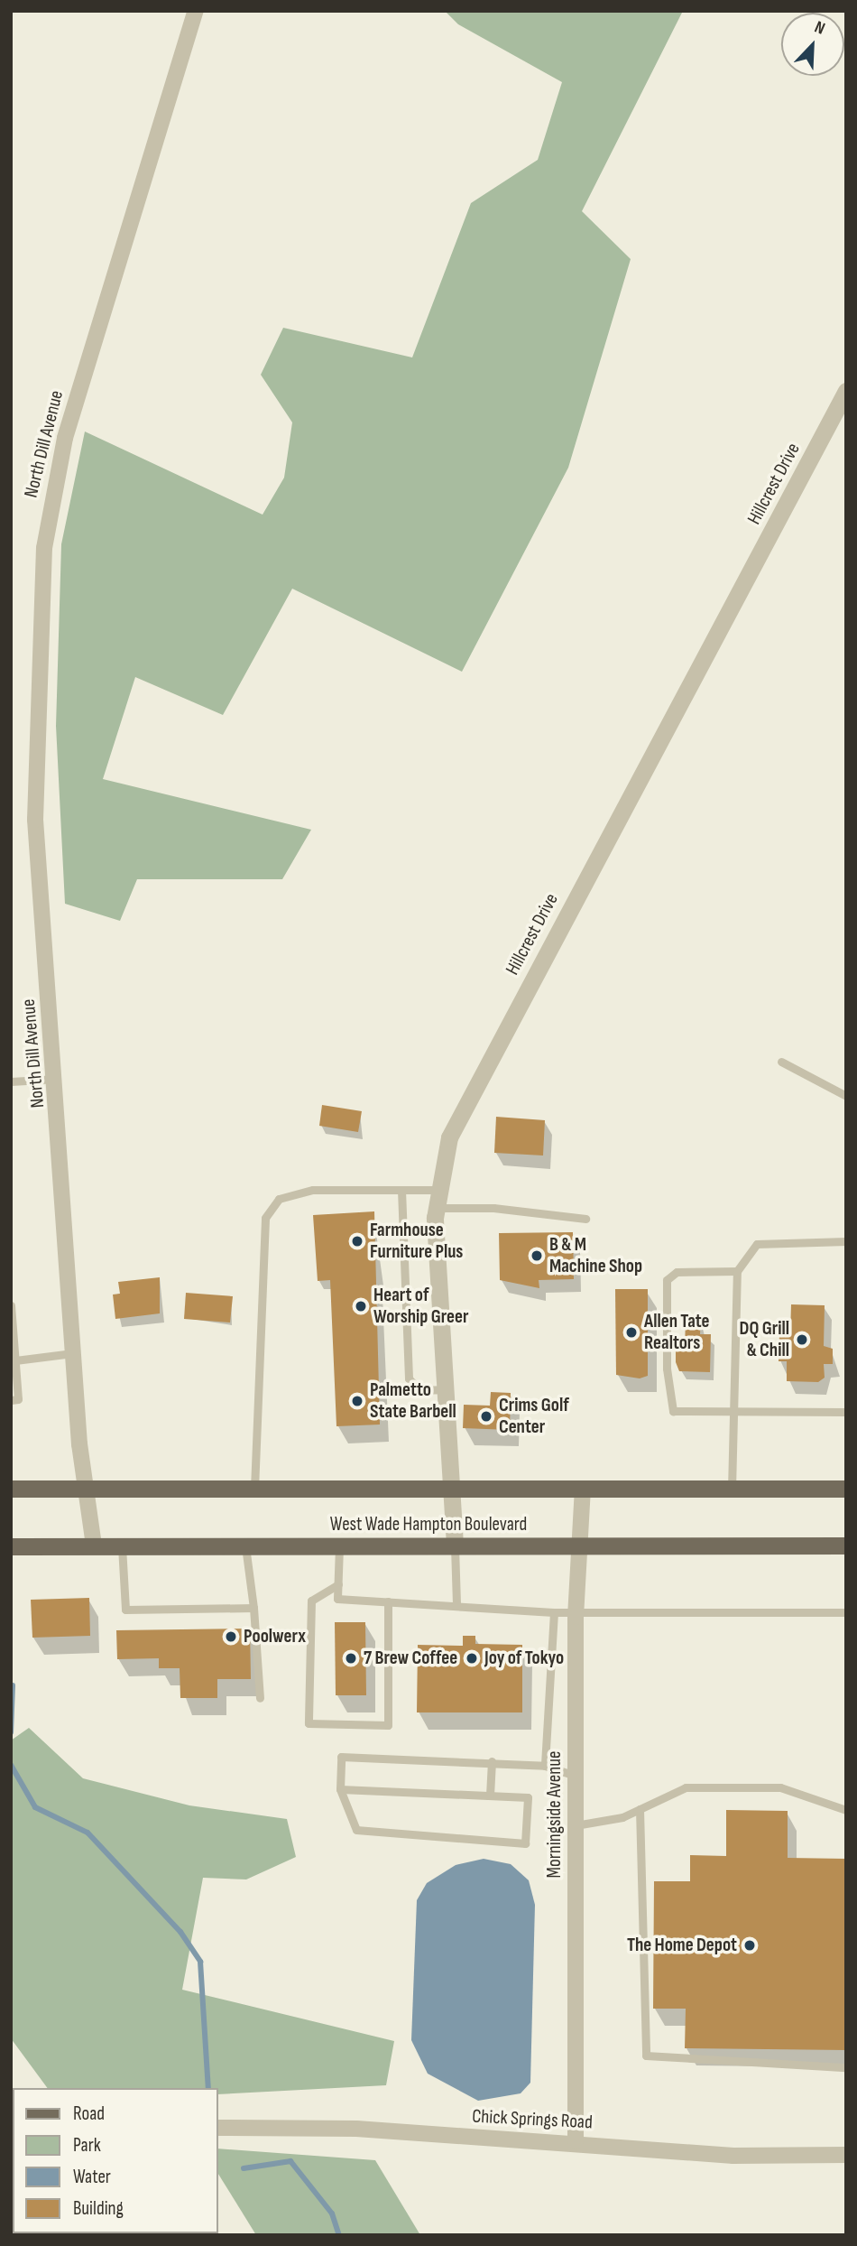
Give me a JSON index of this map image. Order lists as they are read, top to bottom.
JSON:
{
  "streets": {
    "main road": ["West Wade Hampton Boulevard"],
    "street": [
      "North Dill Avenue",
      "Hillcrest Drive",
      "Morningside Avenue",
      "Chick Springs Road"
    ]
  },
  "crossings": [
    ["North Dill Avenue", "West Wade Hampton Boulevard"],
    ["Hillcrest Drive", "West Wade Hampton Boulevard"],
    ["West Wade Hampton Boulevard", "Morningside Avenue"],
    ["Morningside Avenue", "Chick Springs Road"]
  ],
  "places": [
    "Farmhouse Furniture Plus",
    "B & M Machine Shop",
    "Heart of Worship Greer",
    "Allen Tate Realtors",
    "DQ Grill & Chill",
    "Palmetto State Barbell",
    "Crims Golf Center",
    "Poolwerx",
    "7 Brew Coffee",
    "Joy of Tokyo",
    "The Home Depot"
  ],
  "legend": [
    "Road",
    "Park",
    "Water",
    "Building"
  ],
  "north": "top right"
}
